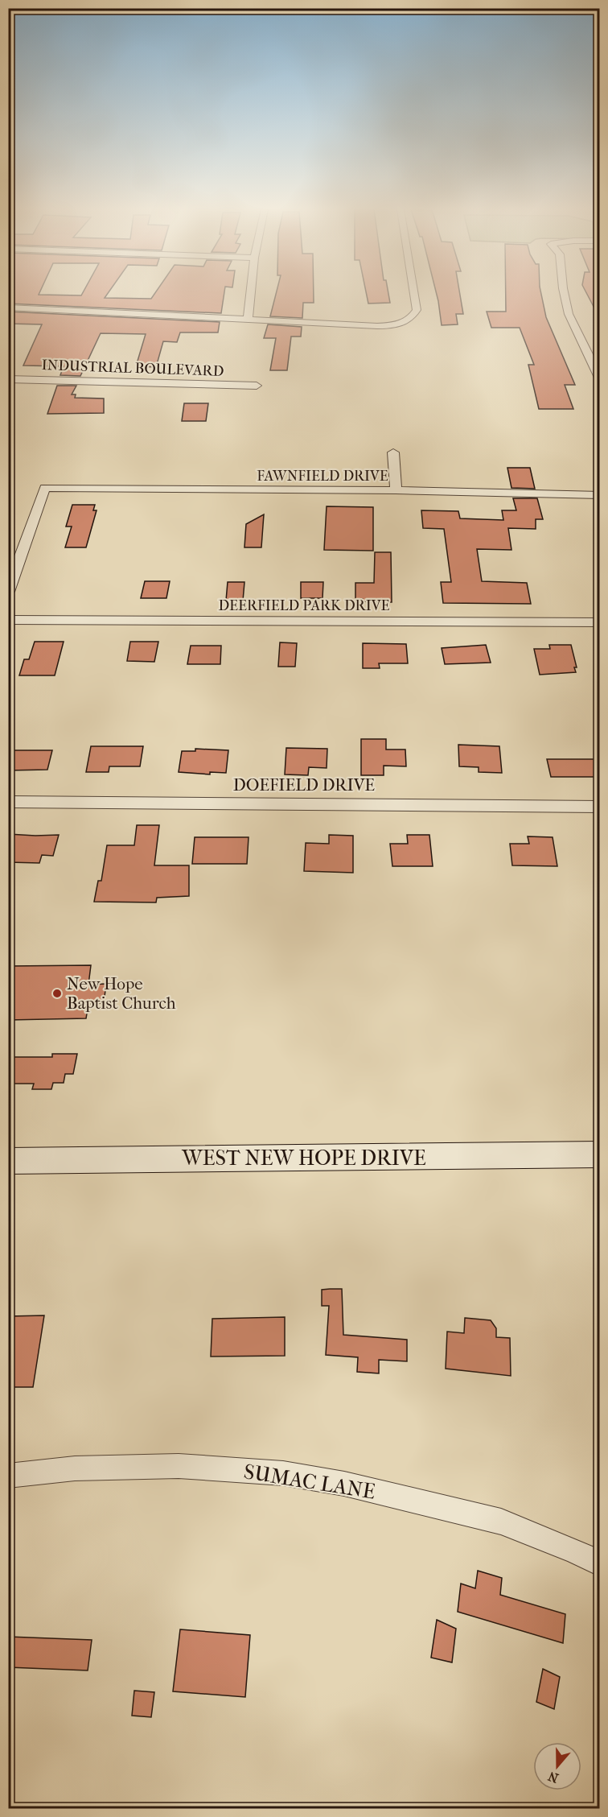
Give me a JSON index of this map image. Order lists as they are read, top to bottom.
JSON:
{
  "streets": {
    "main road": ["WEST NEW HOPE DRIVE"],
    "street": [
      "INDUSTRIAL BOULEVARD",
      "FAWNFIELD DRIVE",
      "DEERFIELD PARK DRIVE",
      "DOEFIELD DRIVE",
      "SUMAC LANE"
    ]
  },
  "places": ["New Hope Baptist Church"],
  "north": "bottom"
}
